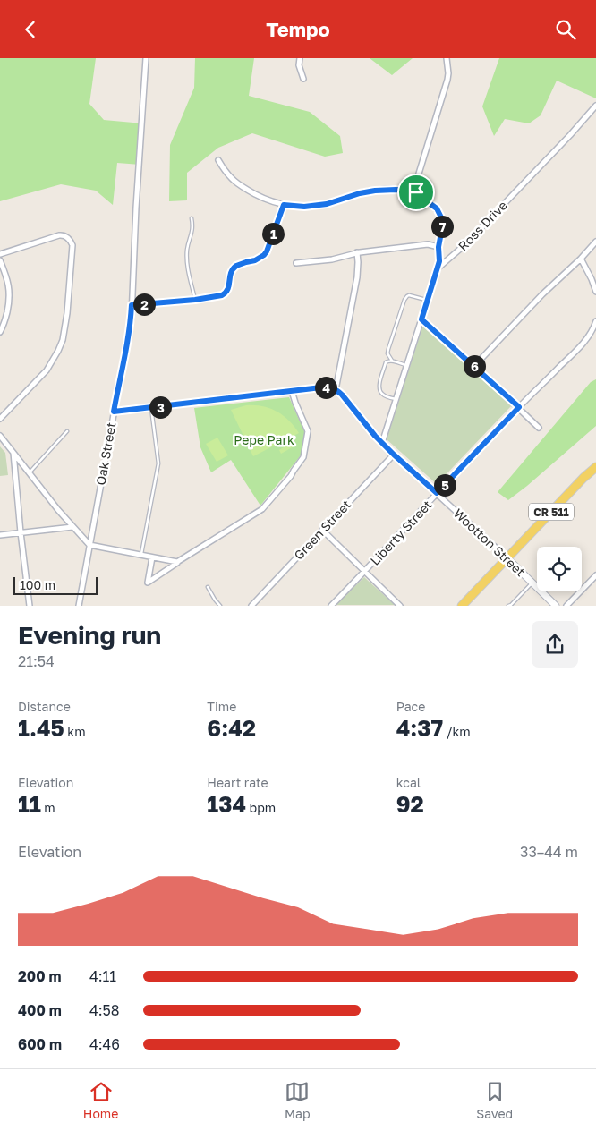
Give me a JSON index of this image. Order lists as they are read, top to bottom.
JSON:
{
  "streets": {
    "main road": ["CR 511"],
    "street": [
      "Ross Drive",
      "Oak Street",
      "Green Street",
      "Liberty Street",
      "Wootton Street"
    ]
  },
  "crossings": [
    ["CR 511", "Wootton Street"],
    ["Green Street", "Wootton Street"],
    ["Liberty Street", "Wootton Street"]
  ],
  "parks": ["Pepe Park"],
  "scale_bar": "100 m",
  "page": {
    "header": "Tempo",
    "pins": [
      "7",
      "1",
      "2",
      "6",
      "4",
      "3",
      "5"
    ],
    "scale": "100 m",
    "heading": ["Evening run", "21:54"],
    "stats": [
      ["Distance", "1.45 km"],
      ["Time", "6:42"],
      ["Pace", "4:37 /km"],
      ["Elevation", "11 m"],
      ["Heart rate", "134 bpm"],
      ["kcal", "92"]
    ],
    "chart": ["Elevation", "33–44 m"],
    "list": [
      {
        "name": "200 m",
        "note": "4:11"
      },
      {
        "name": "400 m",
        "note": "4:58"
      },
      {
        "name": "600 m",
        "note": "4:46"
      }
    ],
    "tabs": ["Home", "Map", "Saved"]
  }
}
